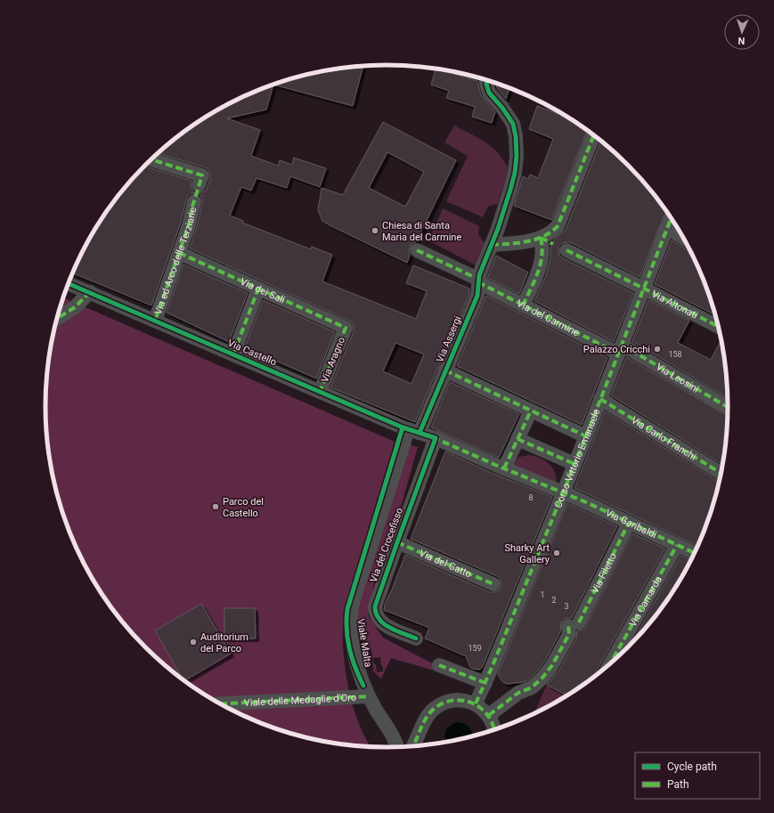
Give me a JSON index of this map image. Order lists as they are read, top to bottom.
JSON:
{
  "streets": {
    "street": [
      "Via ed Arco delle Terziarie",
      "Via dei Sali",
      "Via Altonati",
      "Via del Carmine",
      "Via Assergi",
      "Via Castello",
      "Via Aragno",
      "Via Leosini",
      "Via Carlo Franchi",
      "Corso Vittorio Emanuele",
      "Via Garibaldi",
      "Via del Crocefisso",
      "Via del Gatto",
      "Via Filetto",
      "Via Camarda",
      "Viale Malta",
      "Viale delle Medaglie d'Oro"
    ]
  },
  "crossings": [
    ["Via ed Arco delle Terziarie", "Via dei Sali"],
    ["Via ed Arco delle Terziarie", "Via Castello"],
    ["Via dei Sali", "Via Aragno"],
    ["Via Altonati", "Corso Vittorio Emanuele"],
    ["Via del Carmine", "Via Assergi"],
    ["Via del Carmine", "Via Leosini"],
    ["Via del Carmine", "Corso Vittorio Emanuele"],
    ["Via Assergi", "Via Castello"],
    ["Via Assergi", "Viale Malta"],
    ["Via Castello", "Via Aragno"],
    ["Via Castello", "Via Garibaldi"],
    ["Via Castello", "Via del Crocefisso"],
    ["Via Castello", "Viale Malta"],
    ["Via Leosini", "Corso Vittorio Emanuele"],
    ["Via Carlo Franchi", "Corso Vittorio Emanuele"],
    ["Corso Vittorio Emanuele", "Via Garibaldi"],
    ["Via Garibaldi", "Via Filetto"],
    ["Via Garibaldi", "Via Camarda"],
    ["Via del Crocefisso", "Via del Gatto"],
    ["Viale Malta", "Viale delle Medaglie d'Oro"]
  ],
  "places": [
    "Chiesa di Santa Maria del Carmine",
    "Palazzo Cricchi",
    "Parco del Castello",
    "Sharky Art Gallery",
    "Auditorium del Parco"
  ],
  "house_numbers": [
    "158",
    "8",
    "1",
    "2",
    "3",
    "159"
  ],
  "legend": ["Cycle path", "Path"],
  "north": "bottom"
}
